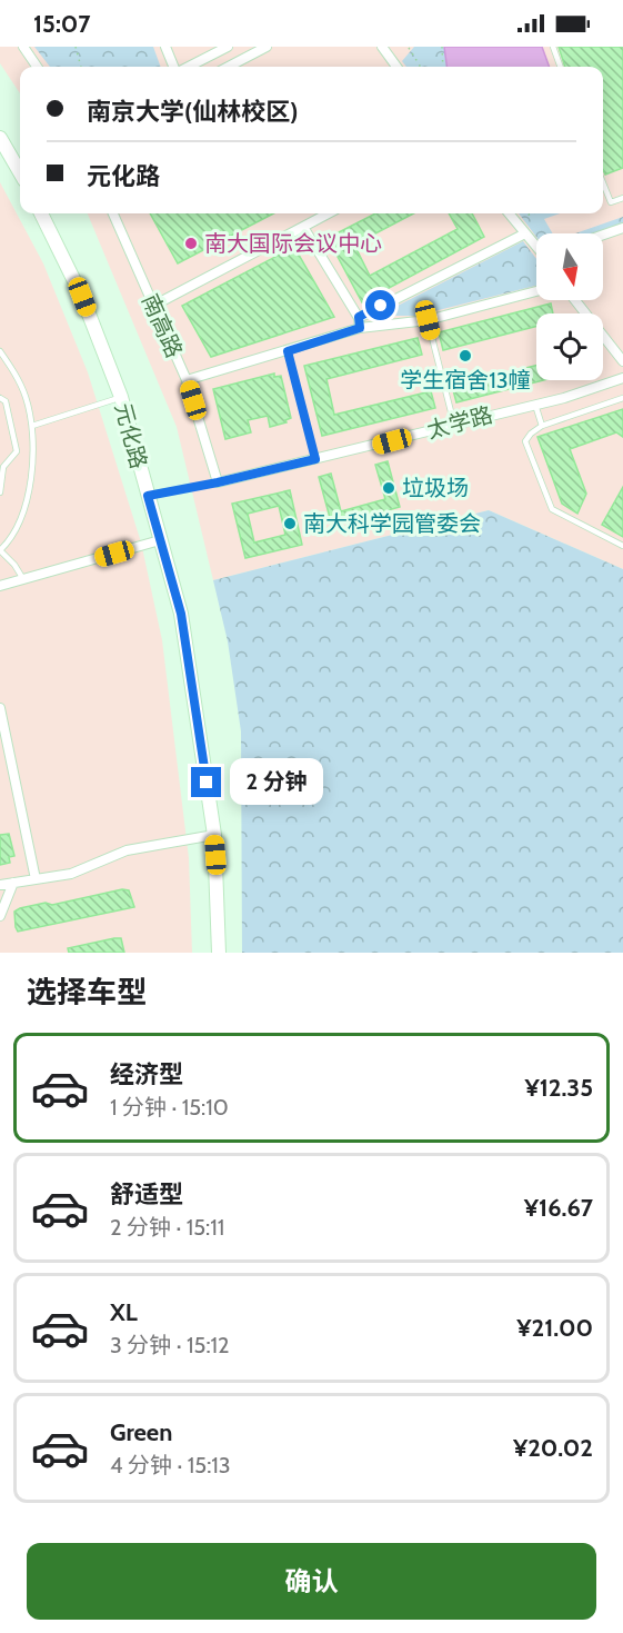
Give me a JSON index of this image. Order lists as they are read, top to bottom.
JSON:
{
  "streets": {
    "street": ["南高路", "太学路", "元化路"]
  },
  "crossings": [
    ["南高路", "太学路"]
  ],
  "places": [
    "南大国际会议中心",
    "学生宿舍13幢",
    "垃圾场",
    "南大科学园管委会"
  ],
  "north": "bottom",
  "page": {
    "status": "15:07",
    "banner": ["南京大学(仙林校区)", "元化路"],
    "bubble": "2 分钟",
    "heading": "选择车型",
    "list": [
      {
        "name": "经济型",
        "note": "1 分钟 · 15:10",
        "value": "¥12.35"
      },
      {
        "name": "舒适型",
        "note": "2 分钟 · 15:11",
        "value": "¥16.67"
      },
      {
        "name": "XL",
        "note": "3 分钟 · 15:12",
        "value": "¥21.00"
      },
      {
        "name": "Green",
        "note": "4 分钟 · 15:13",
        "value": "¥20.02"
      }
    ],
    "buttons": "确认"
  }
}
